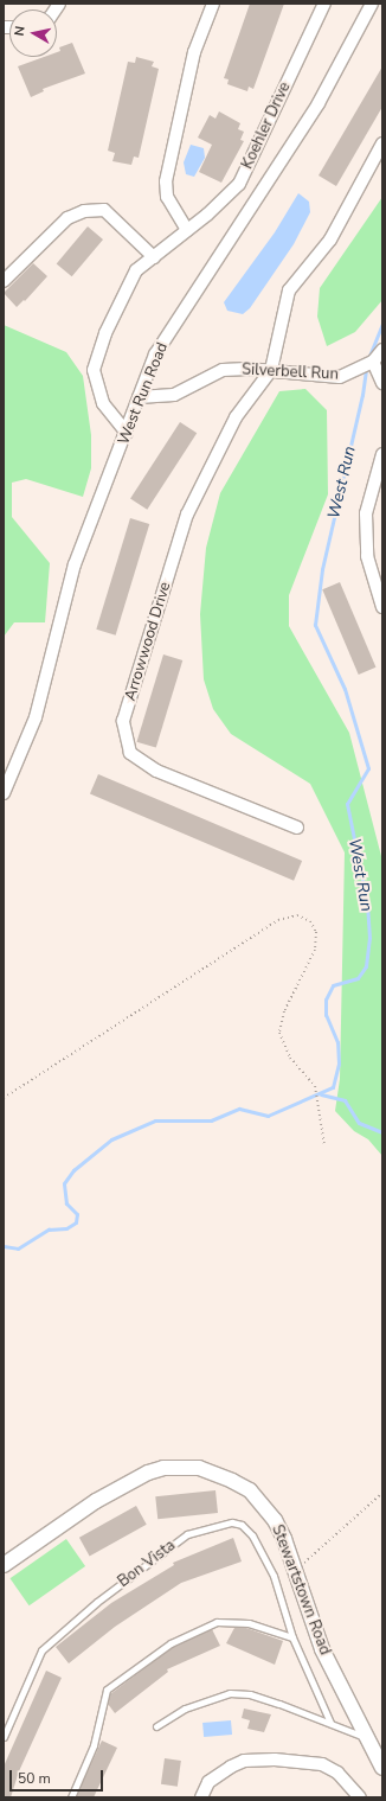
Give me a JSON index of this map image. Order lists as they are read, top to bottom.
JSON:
{
  "streets": {
    "street": [
      "Koehler Drive",
      "Silverbell Run",
      "West Run Road",
      "Arrowwood Drive",
      "Stewartstown Road"
    ],
    "lane": ["Bon Vista"]
  },
  "crossings": [
    ["Koehler Drive", "West Run Road"],
    ["Silverbell Run", "West Run Road"],
    ["Silverbell Run", "Arrowwood Drive"]
  ],
  "water": ["West Run"],
  "scale_bar": "50 m",
  "north": "left"
}
